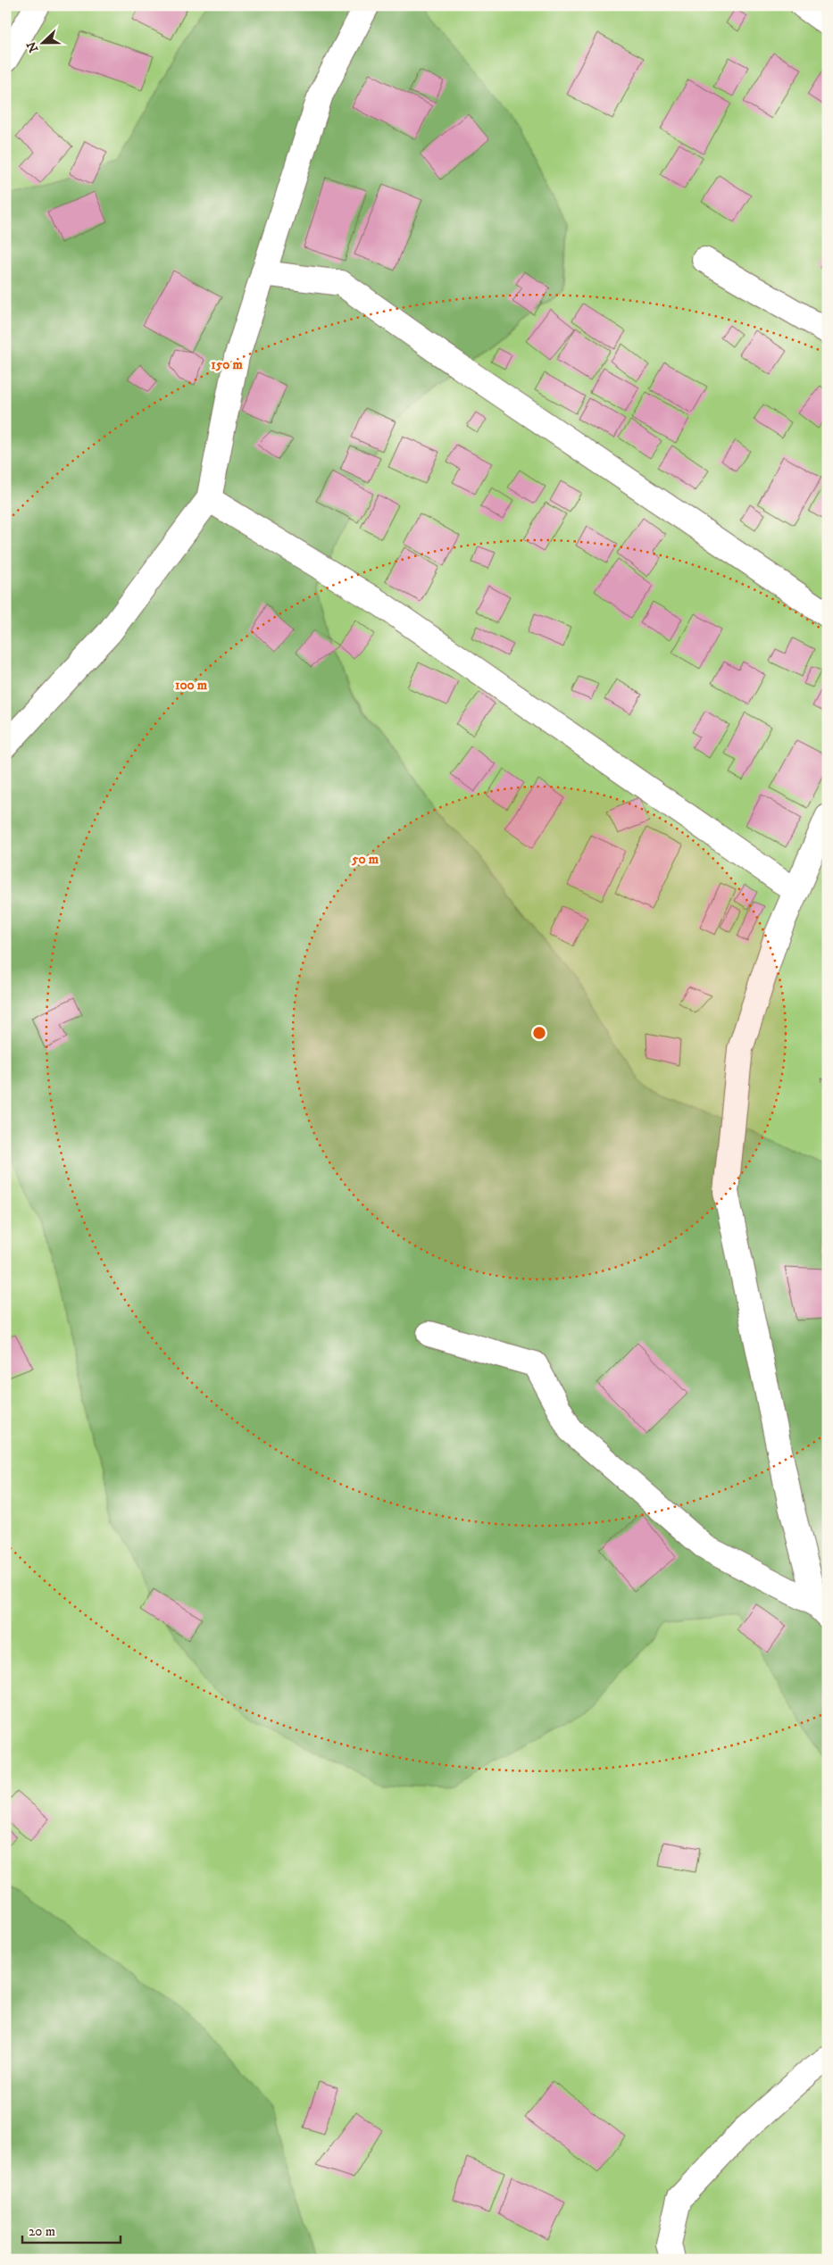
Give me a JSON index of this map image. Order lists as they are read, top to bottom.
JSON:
{
  "scale_bar": "20 m",
  "north": "left",
  "rings": ["150 m", "100 m", "50 m"]
}
